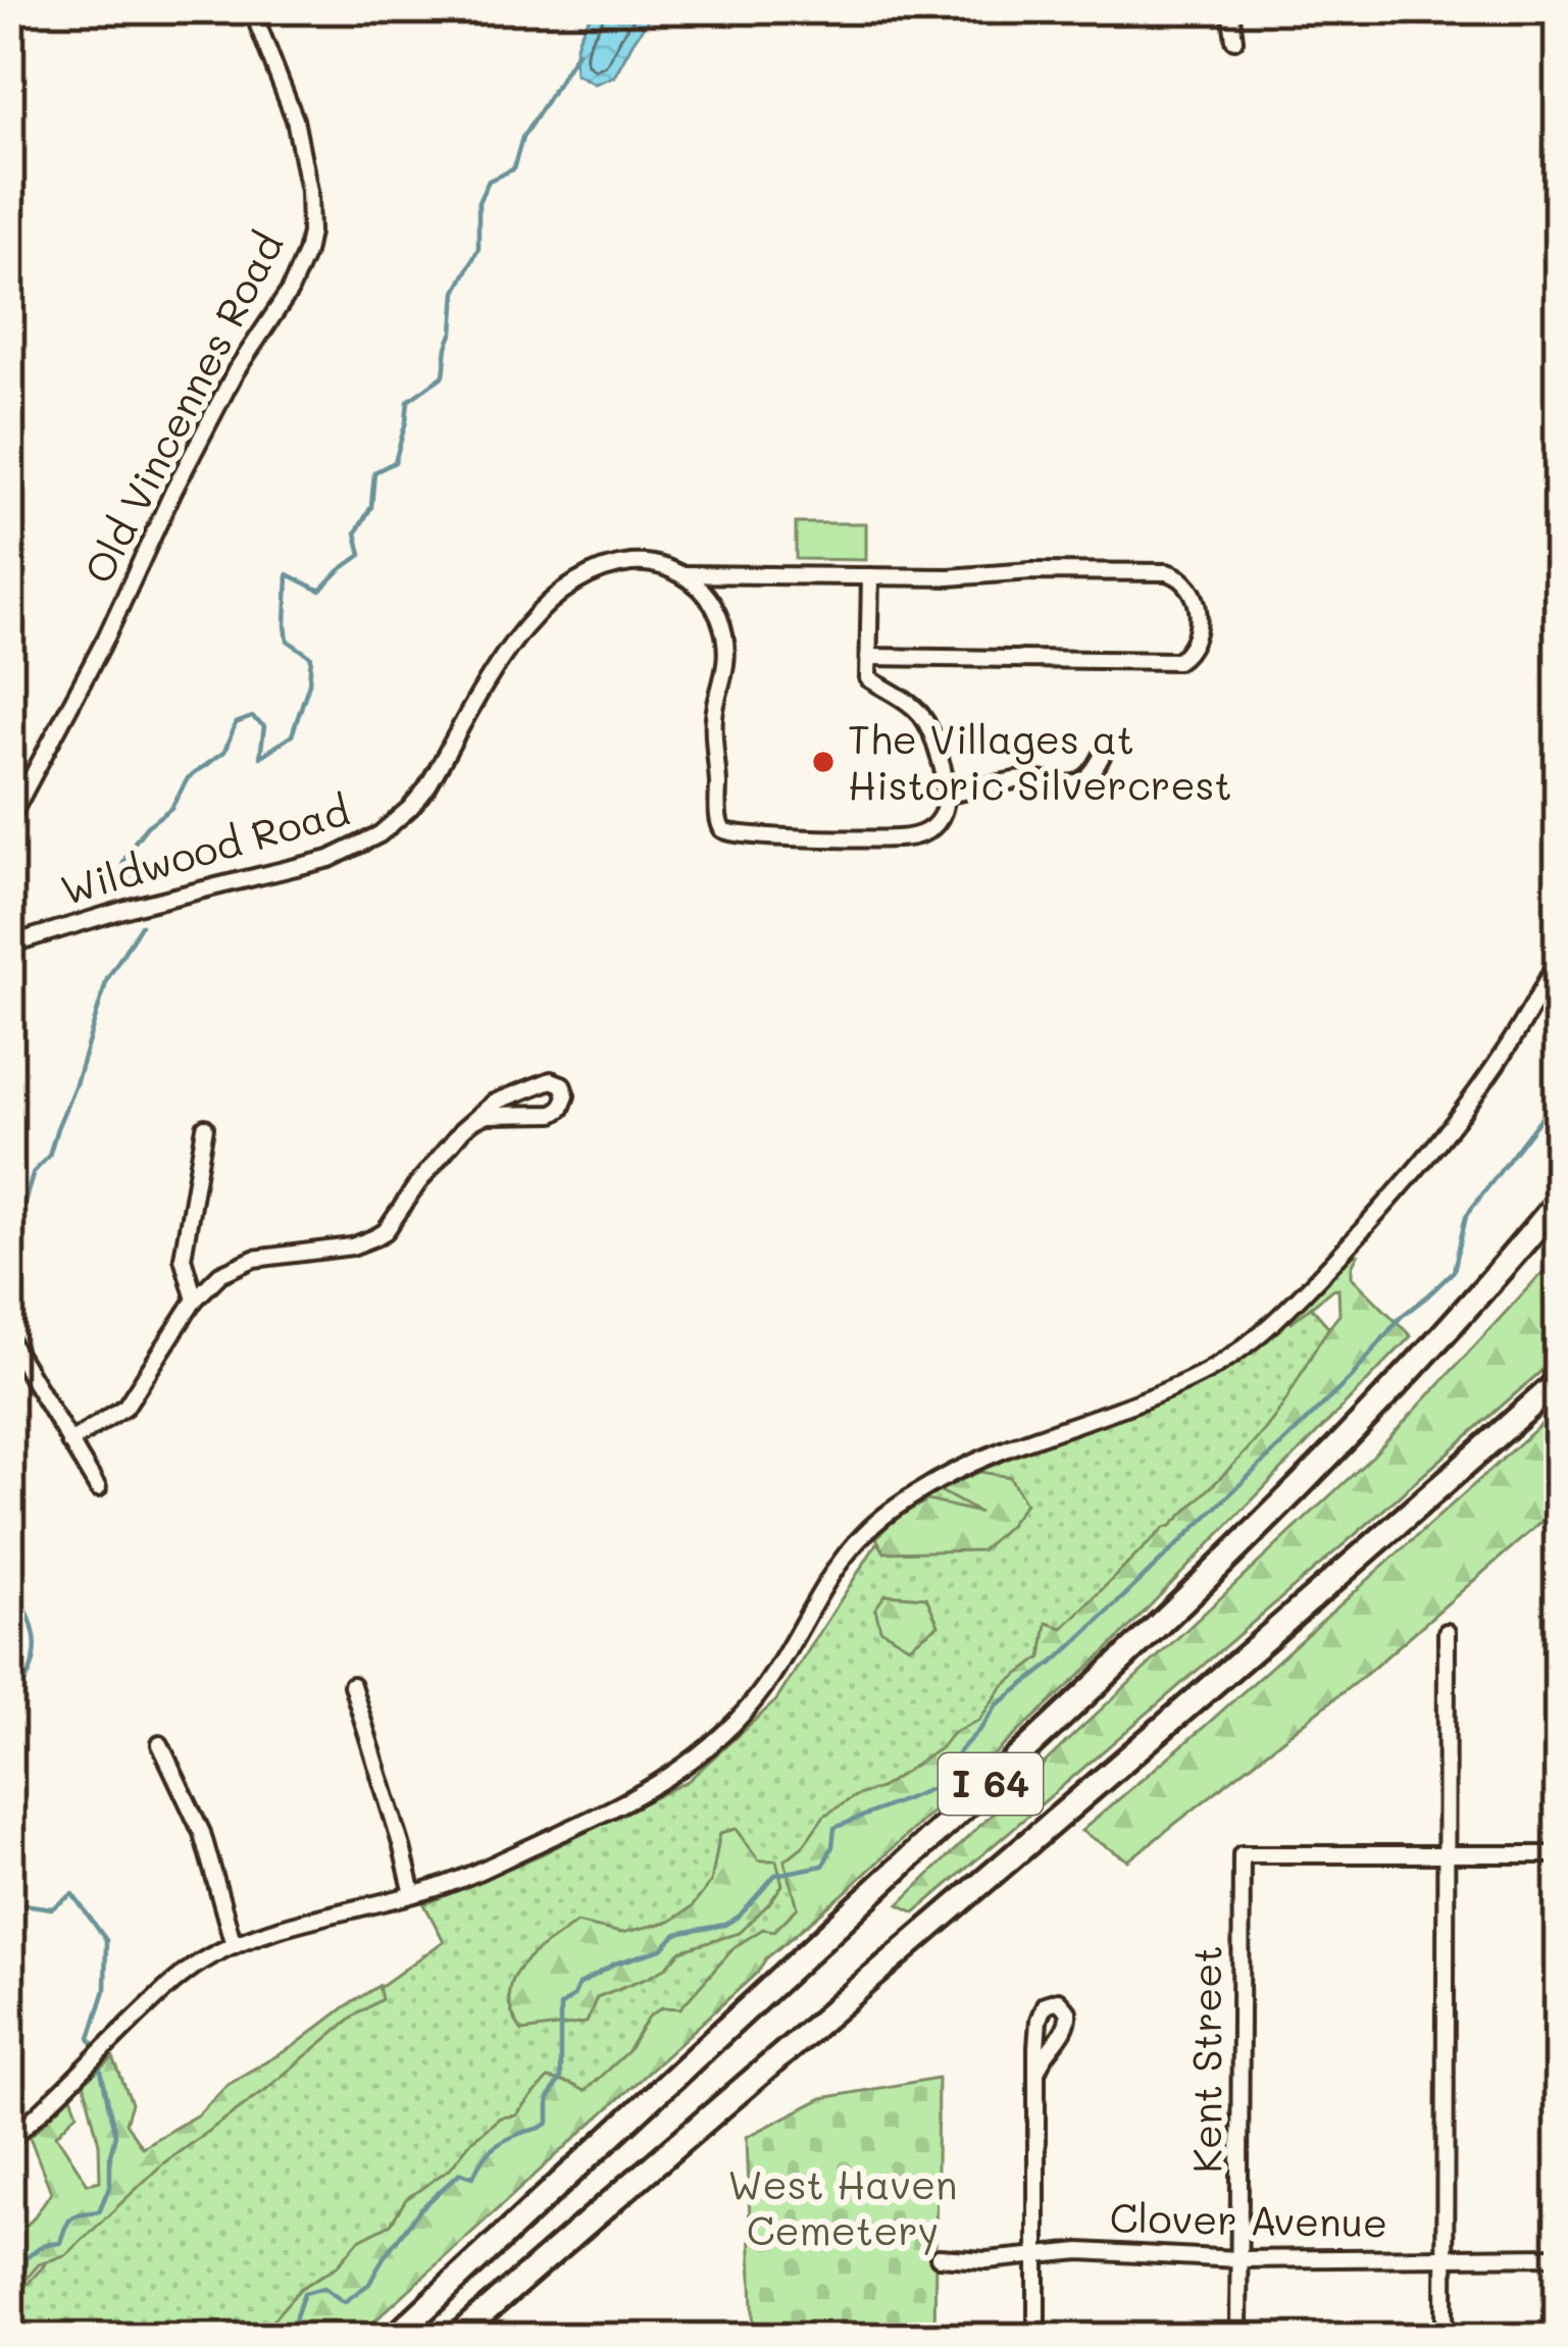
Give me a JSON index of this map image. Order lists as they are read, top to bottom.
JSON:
{
  "streets": {
    "highway": ["I 64"],
    "street": [
      "Old Vincennes Road",
      "Wildwood Road",
      "Kent Street",
      "Clover Avenue"
    ]
  },
  "crossings": [
    ["Kent Street", "Clover Avenue"]
  ],
  "parks": ["West Haven Cemetery"],
  "places": ["The Villages at Historic Silvercrest"]
}
